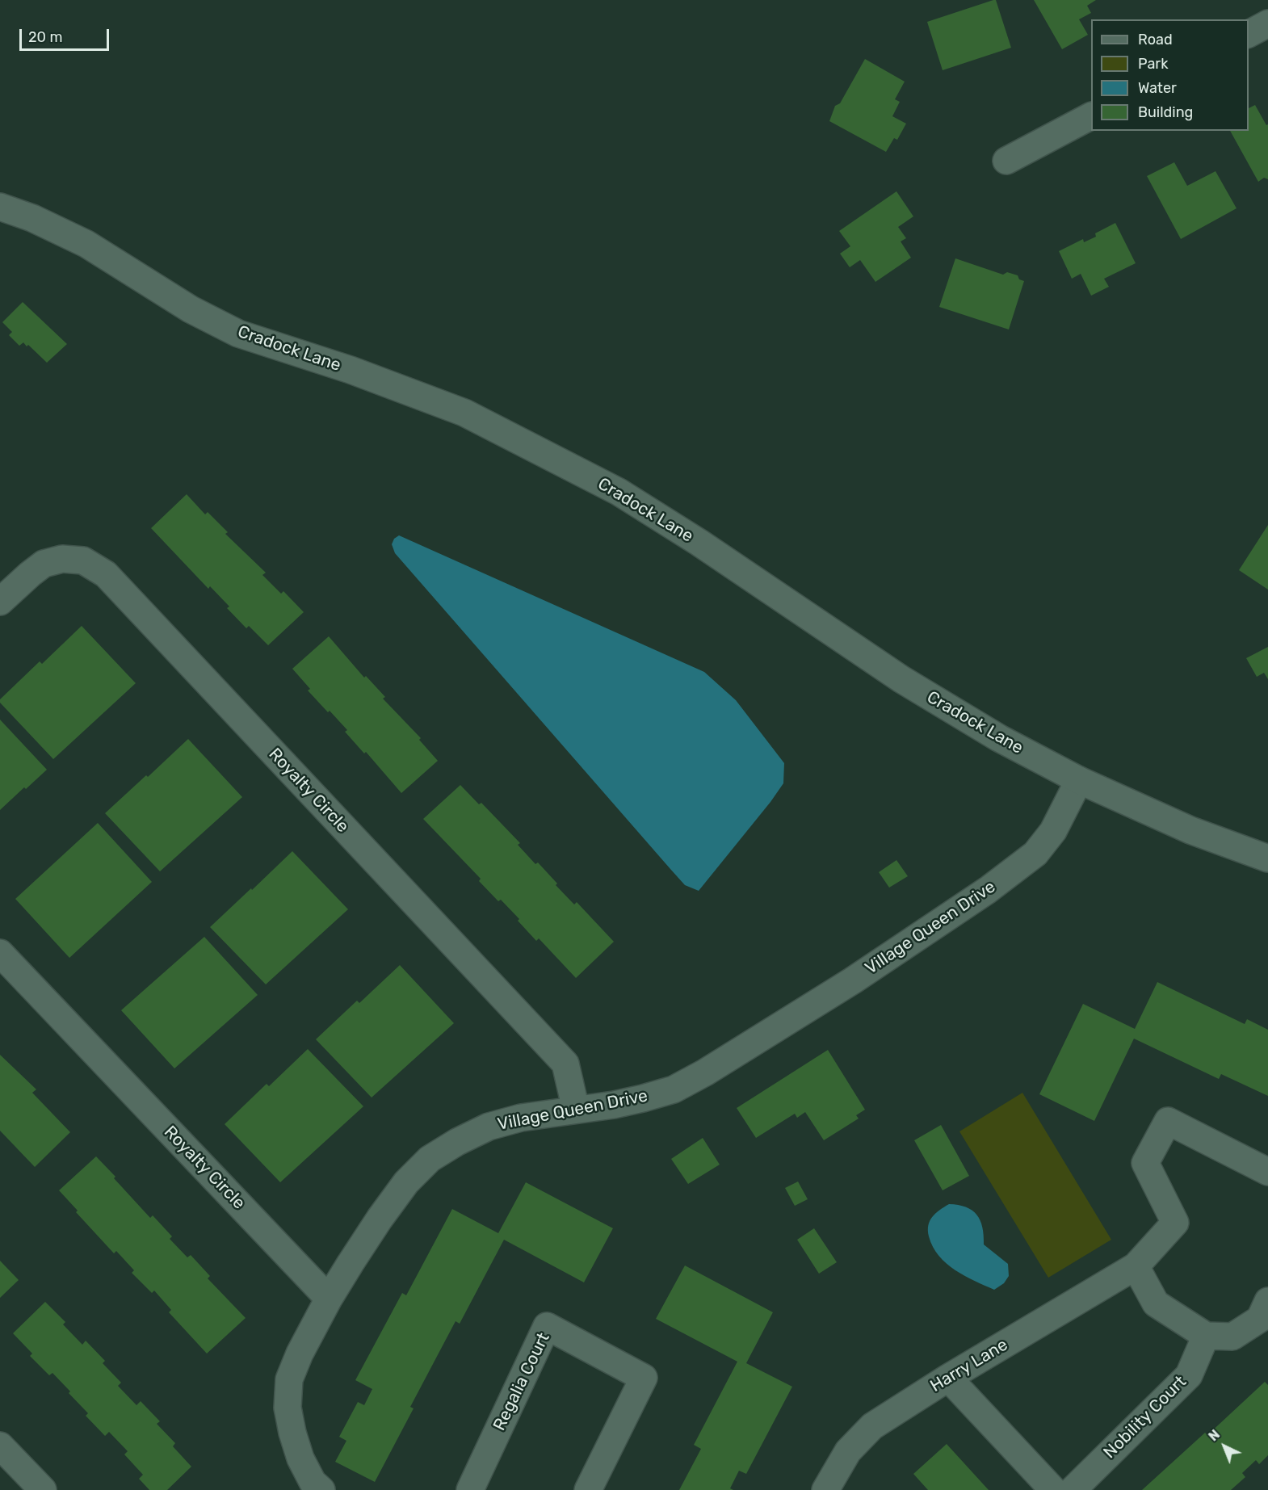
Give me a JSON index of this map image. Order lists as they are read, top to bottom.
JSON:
{
  "streets": {
    "street": [
      "Cradock Lane",
      "Royalty Circle",
      "Village Queen Drive",
      "Harry Lane",
      "Regalia Court",
      "Nobility Court"
    ]
  },
  "crossings": [
    ["Cradock Lane", "Village Queen Drive"],
    ["Royalty Circle", "Village Queen Drive"]
  ],
  "legend": [
    "Road",
    "Park",
    "Water",
    "Building"
  ],
  "scale_bar": "20 m",
  "north": "top left"
}
